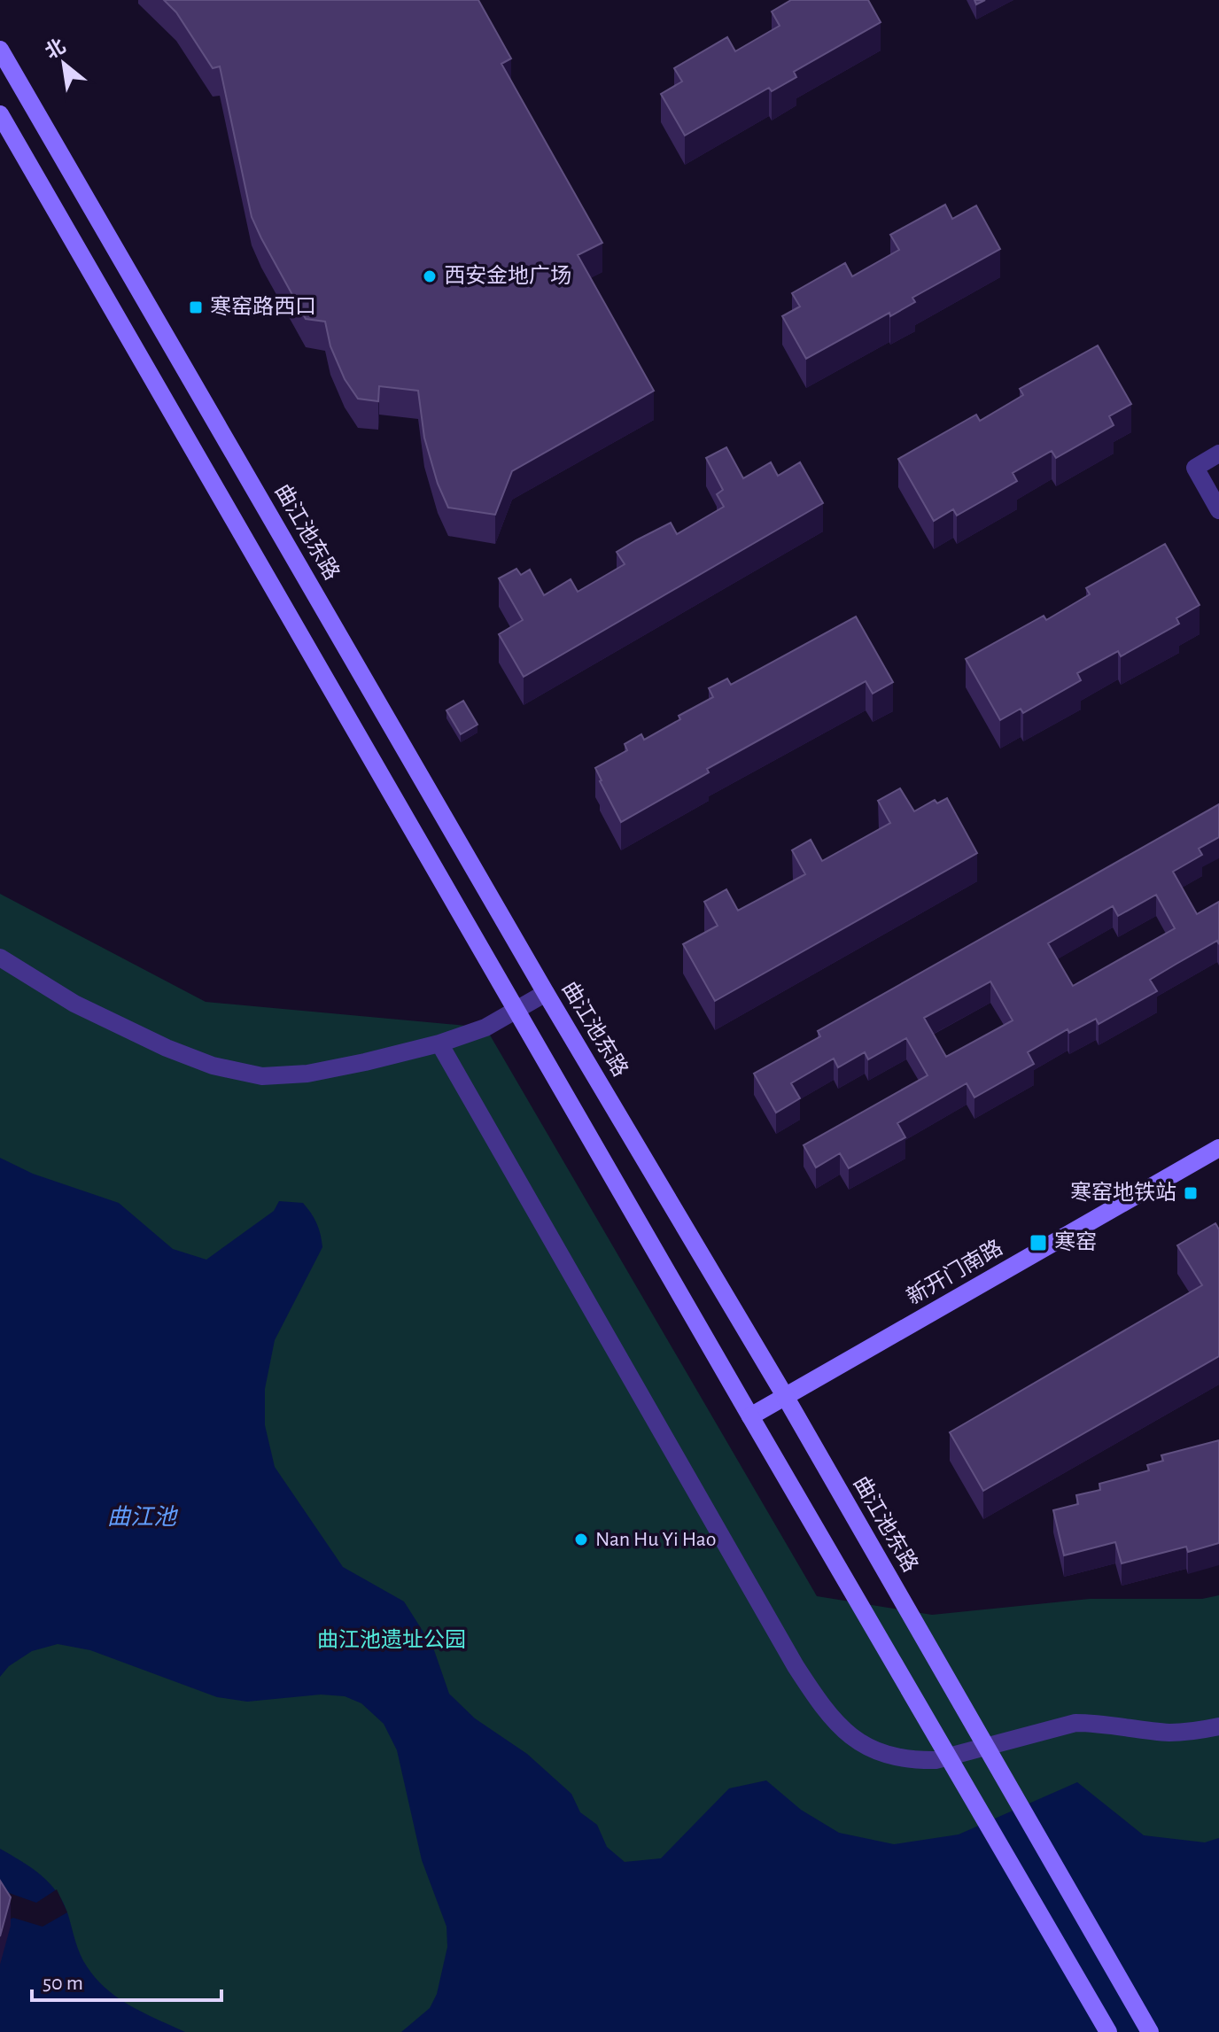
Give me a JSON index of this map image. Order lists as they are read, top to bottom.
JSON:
{
  "streets": {
    "main road": ["曲江池东路", "新开门南路"]
  },
  "crossings": [
    ["曲江池东路", "新开门南路"]
  ],
  "water": ["曲江池"],
  "parks": ["曲江池遗址公园"],
  "places": {
    "other": ["西安金地广场", "Nan Hu Yi Hao"],
    "transit": ["寒窑路西口", "寒窑地铁站", "寒窑"]
  },
  "scale_bar": "50 m",
  "north": "top left"
}
